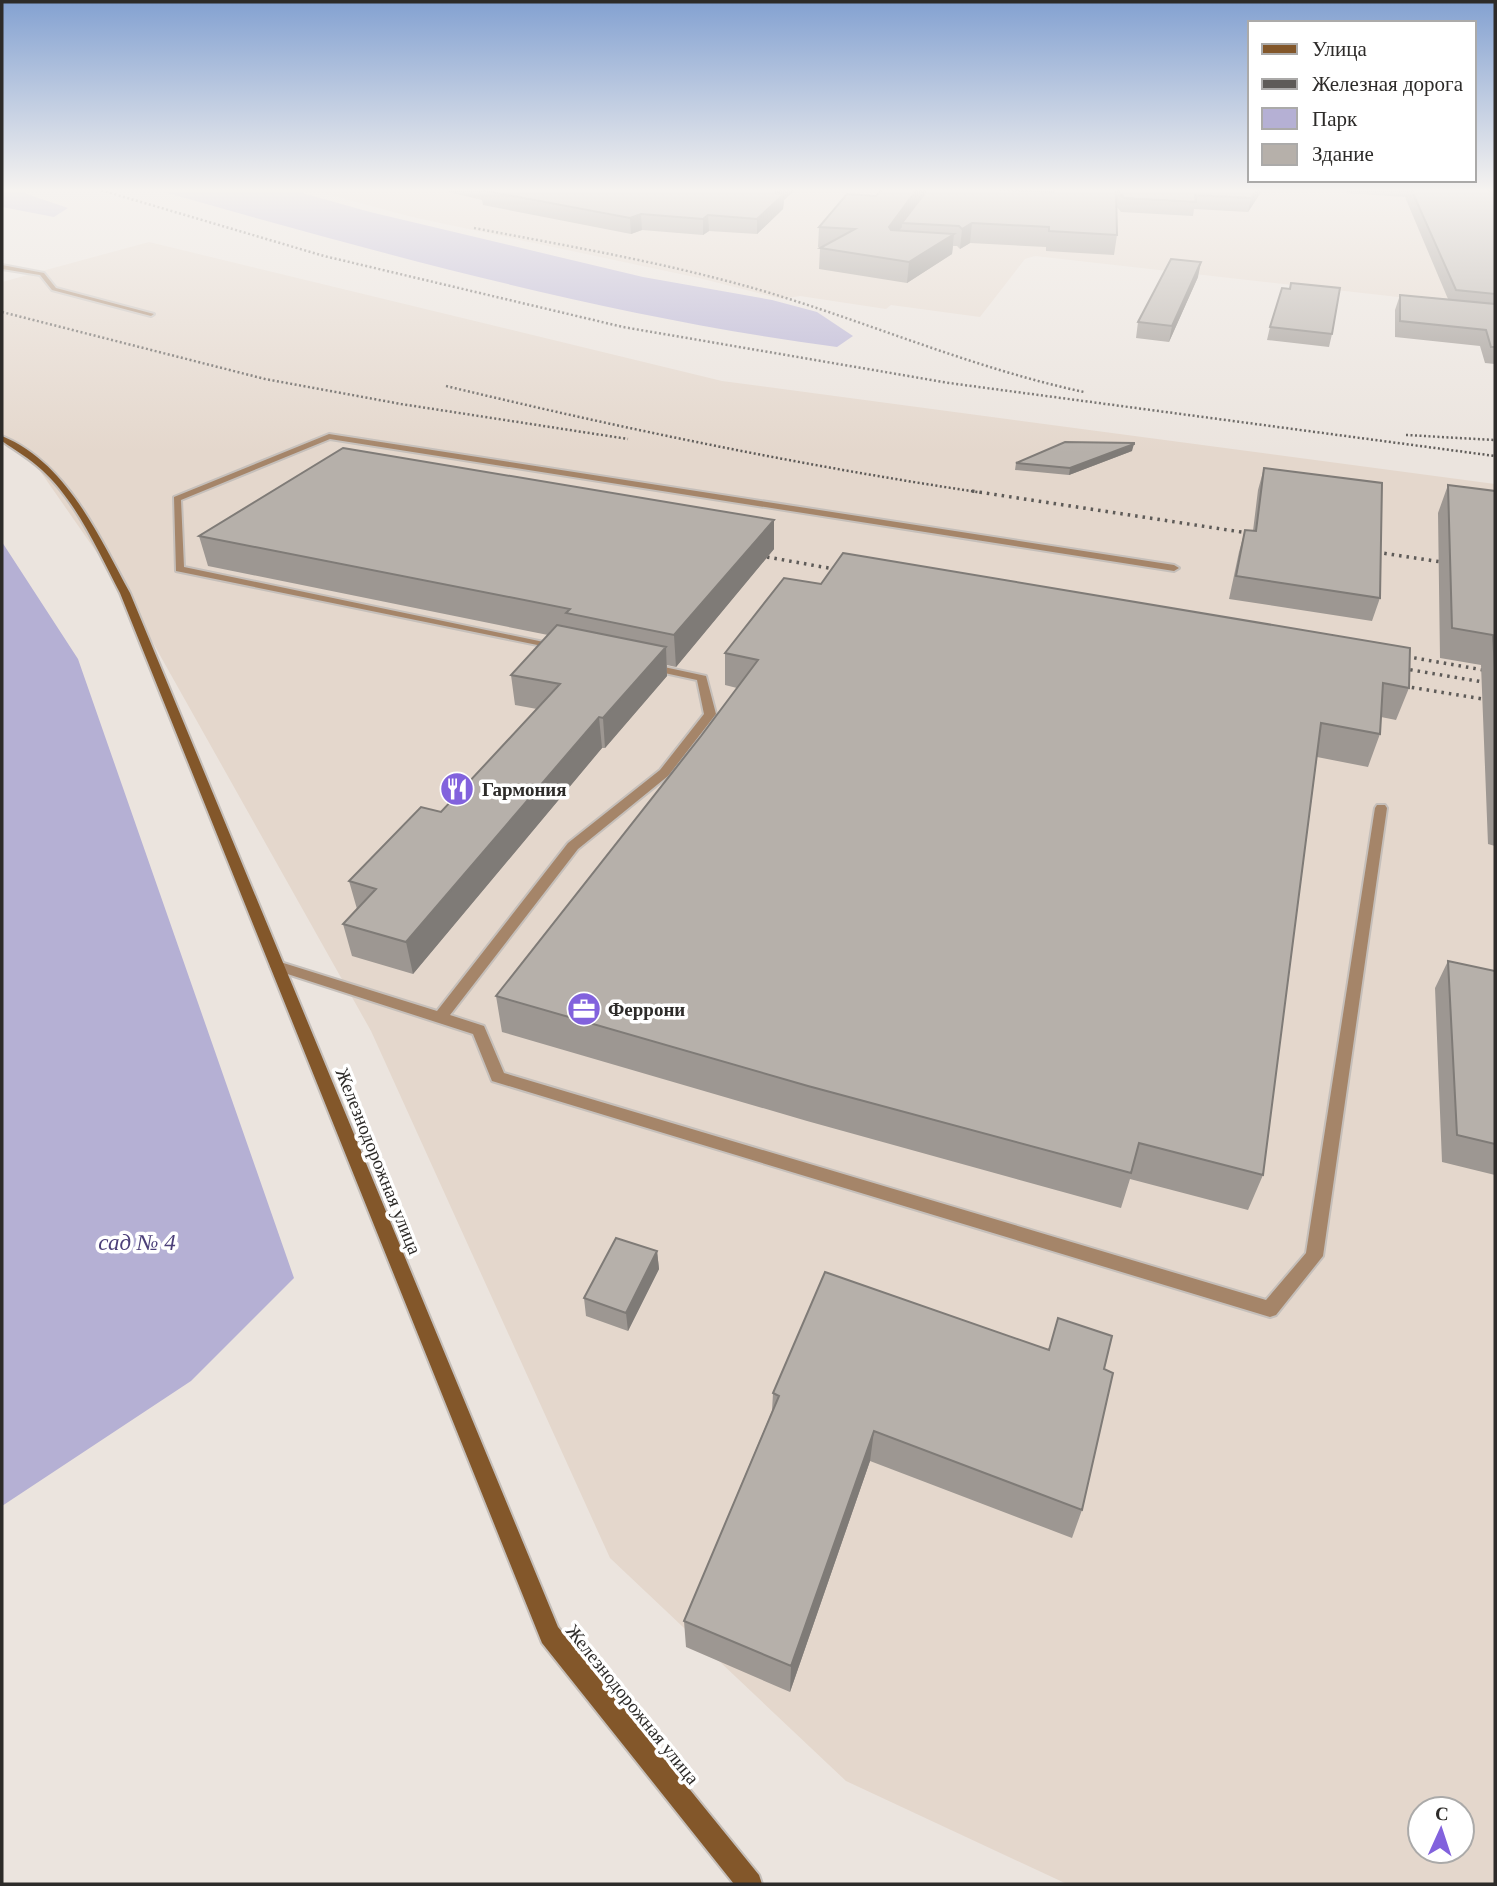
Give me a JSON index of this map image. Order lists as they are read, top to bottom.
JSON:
{
  "streets": {
    "street": ["Железнодорожная улица"]
  },
  "parks": ["сад № 4"],
  "places": {
    "restaurant": ["Гармония"],
    "office": ["Феррони"]
  },
  "legend": [
    "Улица",
    "Железная дорога",
    "Парк",
    "Здание"
  ],
  "north": "top"
}
